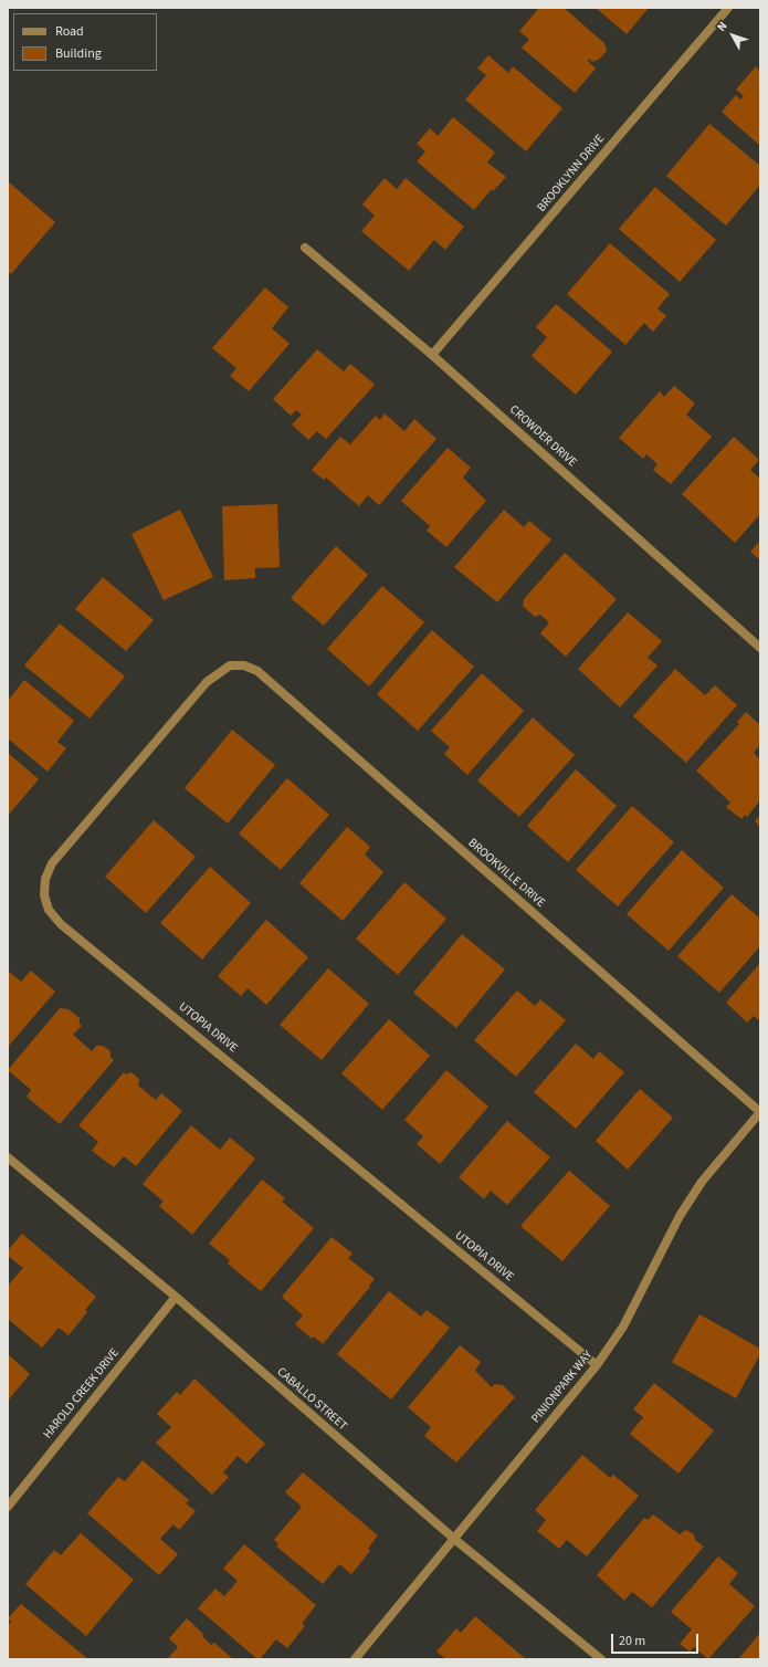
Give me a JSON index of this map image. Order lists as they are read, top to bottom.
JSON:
{
  "streets": {
    "street": [
      "BROOKLYNN DRIVE",
      "CROWDER DRIVE",
      "BROOKVILLE DRIVE",
      "UTOPIA DRIVE",
      "PINIONPARK WAY",
      "HAROLD CREEK DRIVE",
      "CABALLO STREET"
    ]
  },
  "crossings": [
    ["BROOKLYNN DRIVE", "CROWDER DRIVE"],
    ["BROOKVILLE DRIVE", "UTOPIA DRIVE"],
    ["BROOKVILLE DRIVE", "PINIONPARK WAY"],
    ["UTOPIA DRIVE", "PINIONPARK WAY"],
    ["PINIONPARK WAY", "CABALLO STREET"],
    ["HAROLD CREEK DRIVE", "CABALLO STREET"]
  ],
  "legend": ["Road", "Building"],
  "scale_bar": "20 m",
  "north": "top left"
}
